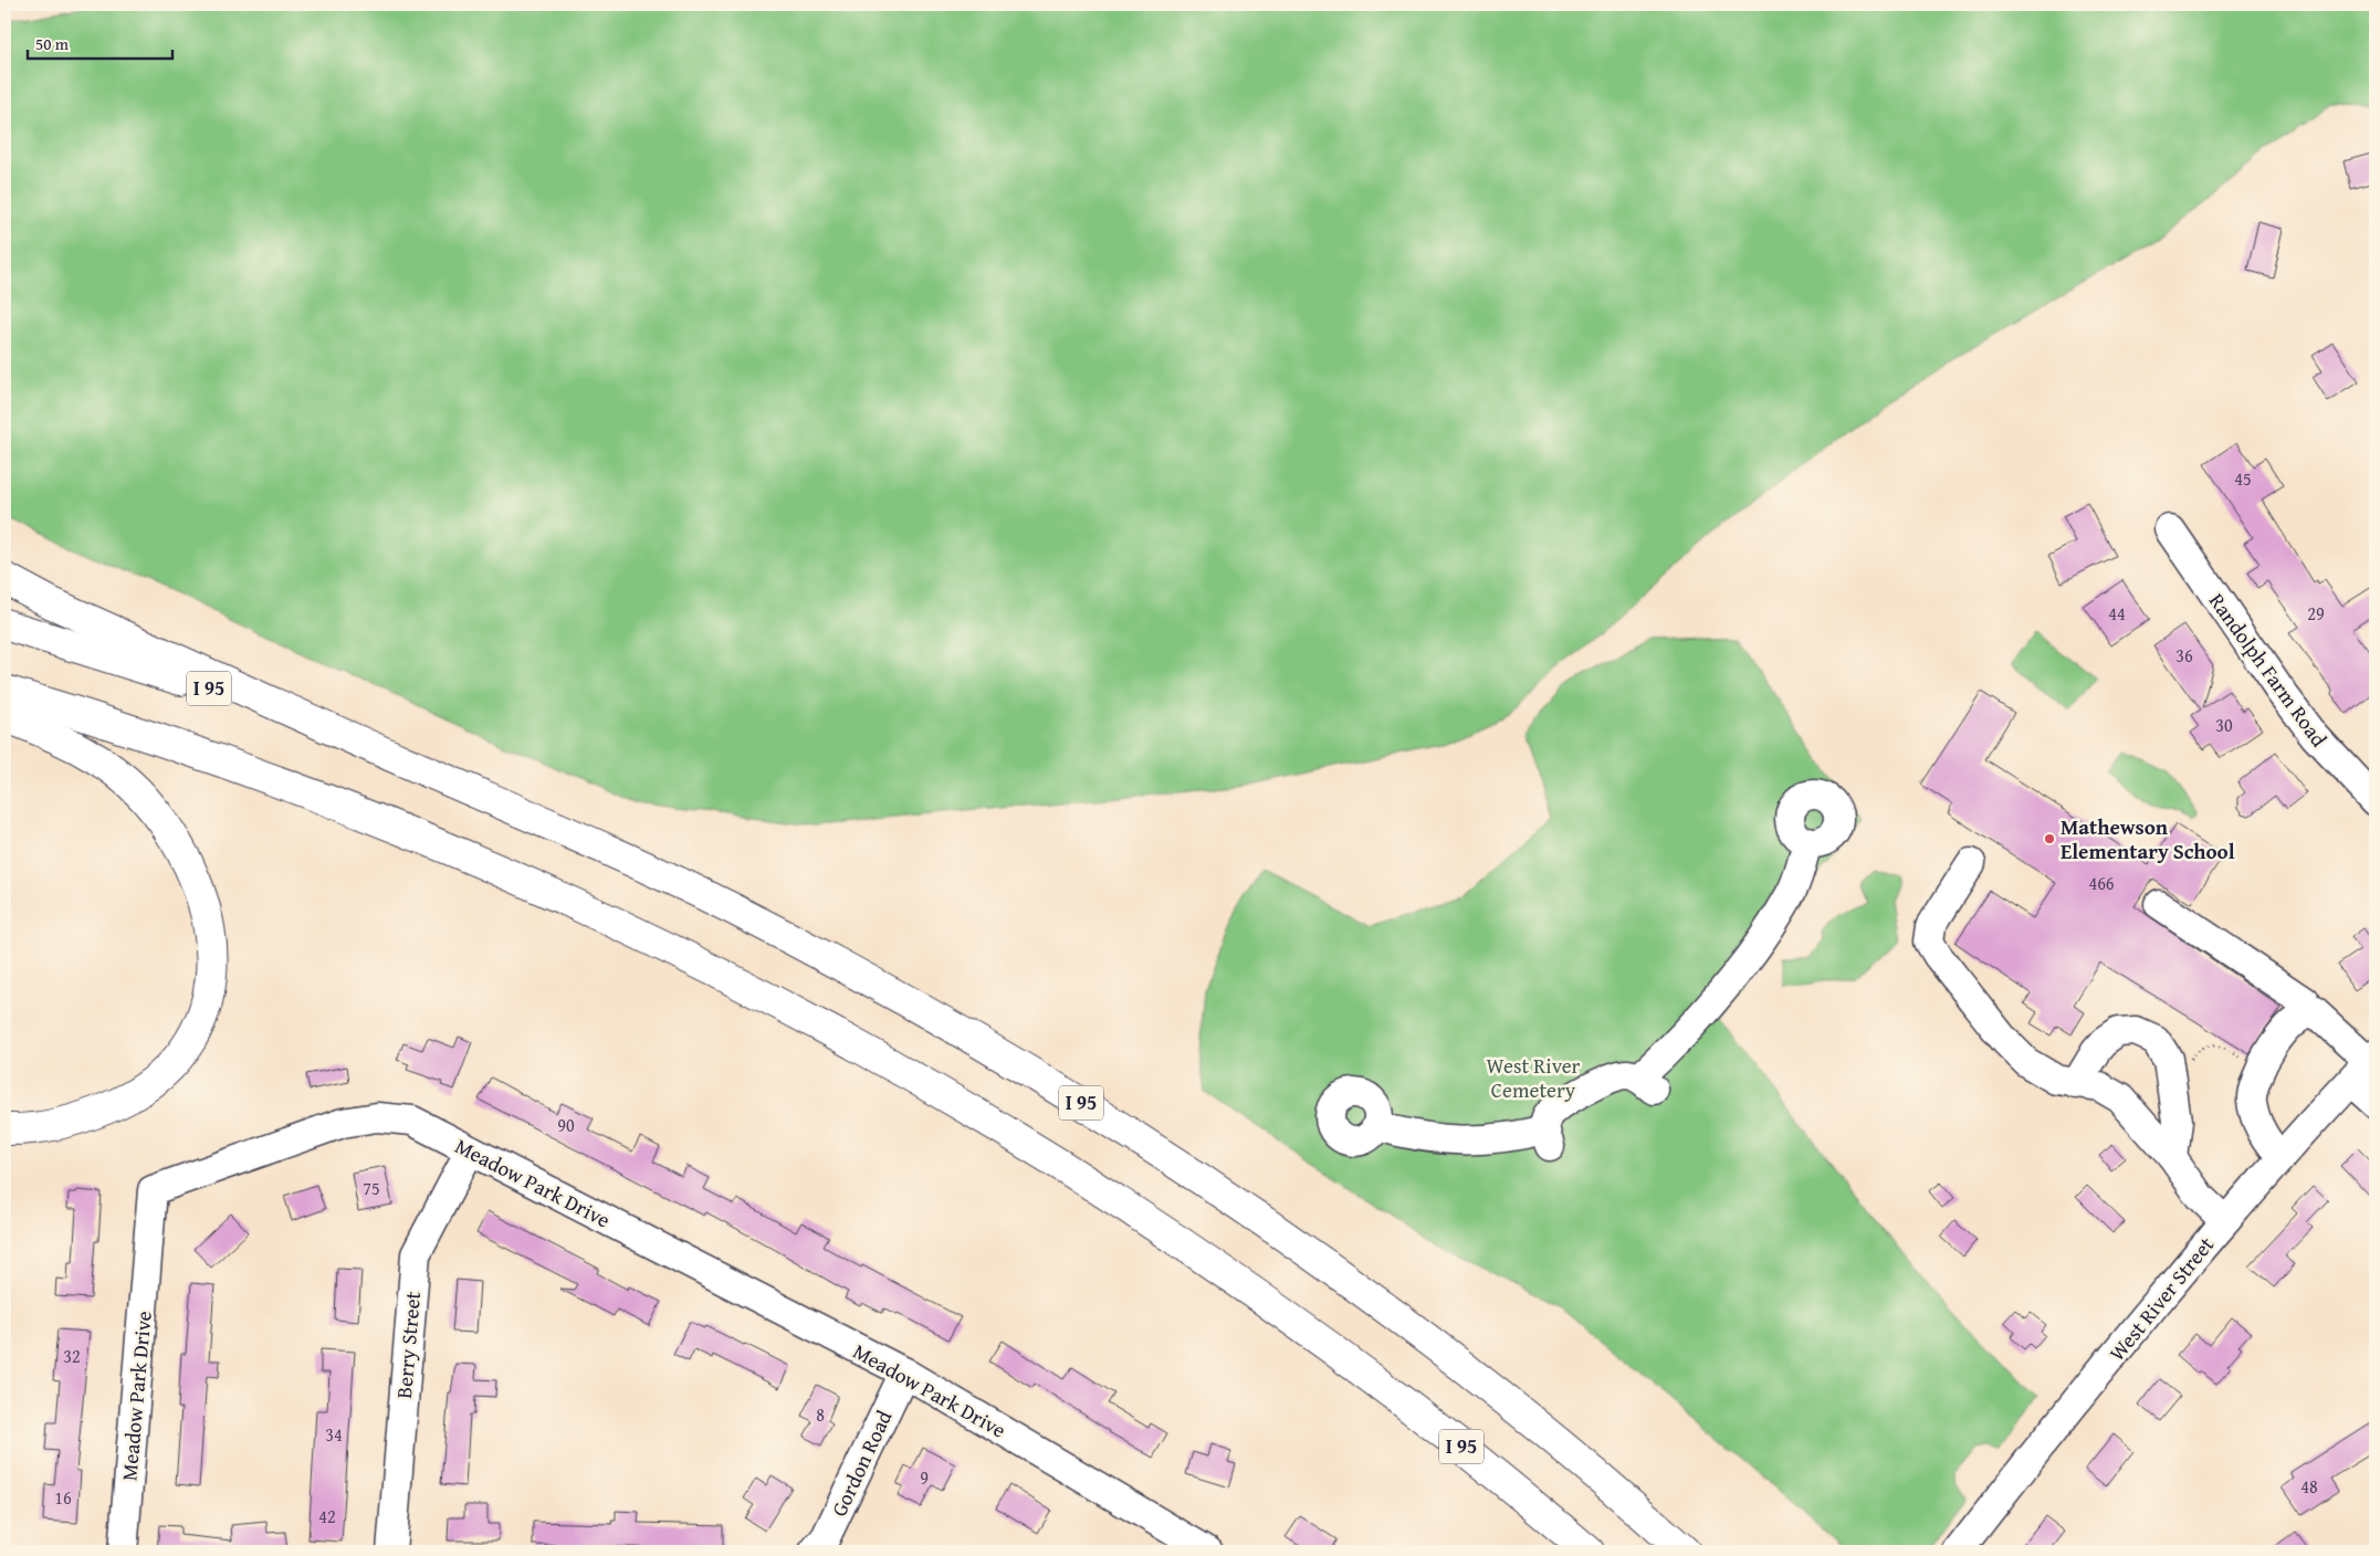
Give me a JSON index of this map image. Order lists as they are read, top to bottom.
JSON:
{
  "streets": {
    "highway": ["I 95"],
    "street": [
      "Randolph Farm Road",
      "Meadow Park Drive",
      "West River Street",
      "Berry Street",
      "Gordon Road"
    ]
  },
  "crossings": [
    ["Meadow Park Drive", "Berry Street"],
    ["Meadow Park Drive", "Gordon Road"]
  ],
  "parks": ["West River Cemetery"],
  "places": ["Mathewson Elementary School"],
  "house_numbers": [
    "45",
    "44",
    "29",
    "36",
    "30",
    "466",
    "90",
    "75",
    "32",
    "8",
    "34",
    "9",
    "48",
    "16",
    "42"
  ],
  "scale_bar": "50 m"
}
